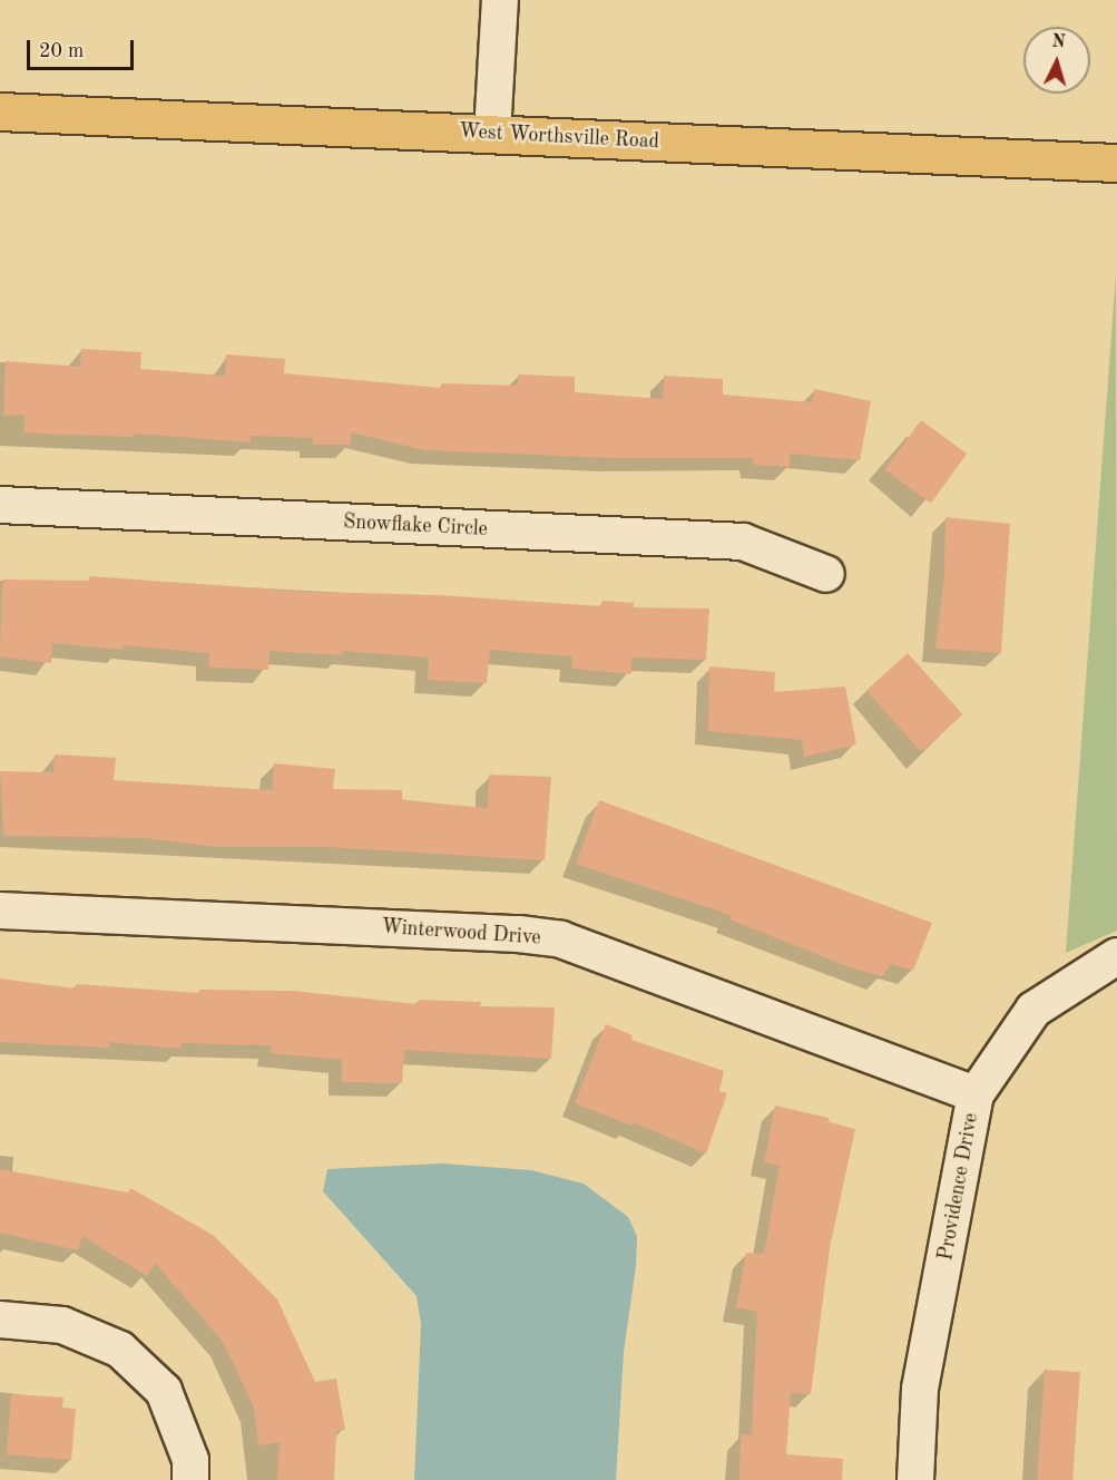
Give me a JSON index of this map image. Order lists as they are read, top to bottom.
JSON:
{
  "streets": {
    "main road": ["West Worthsville Road"],
    "street": ["Snowflake Circle", "Winterwood Drive", "Providence Drive"]
  },
  "crossings": [
    ["Winterwood Drive", "Providence Drive"]
  ],
  "scale_bar": "20 m",
  "north": "top"
}
